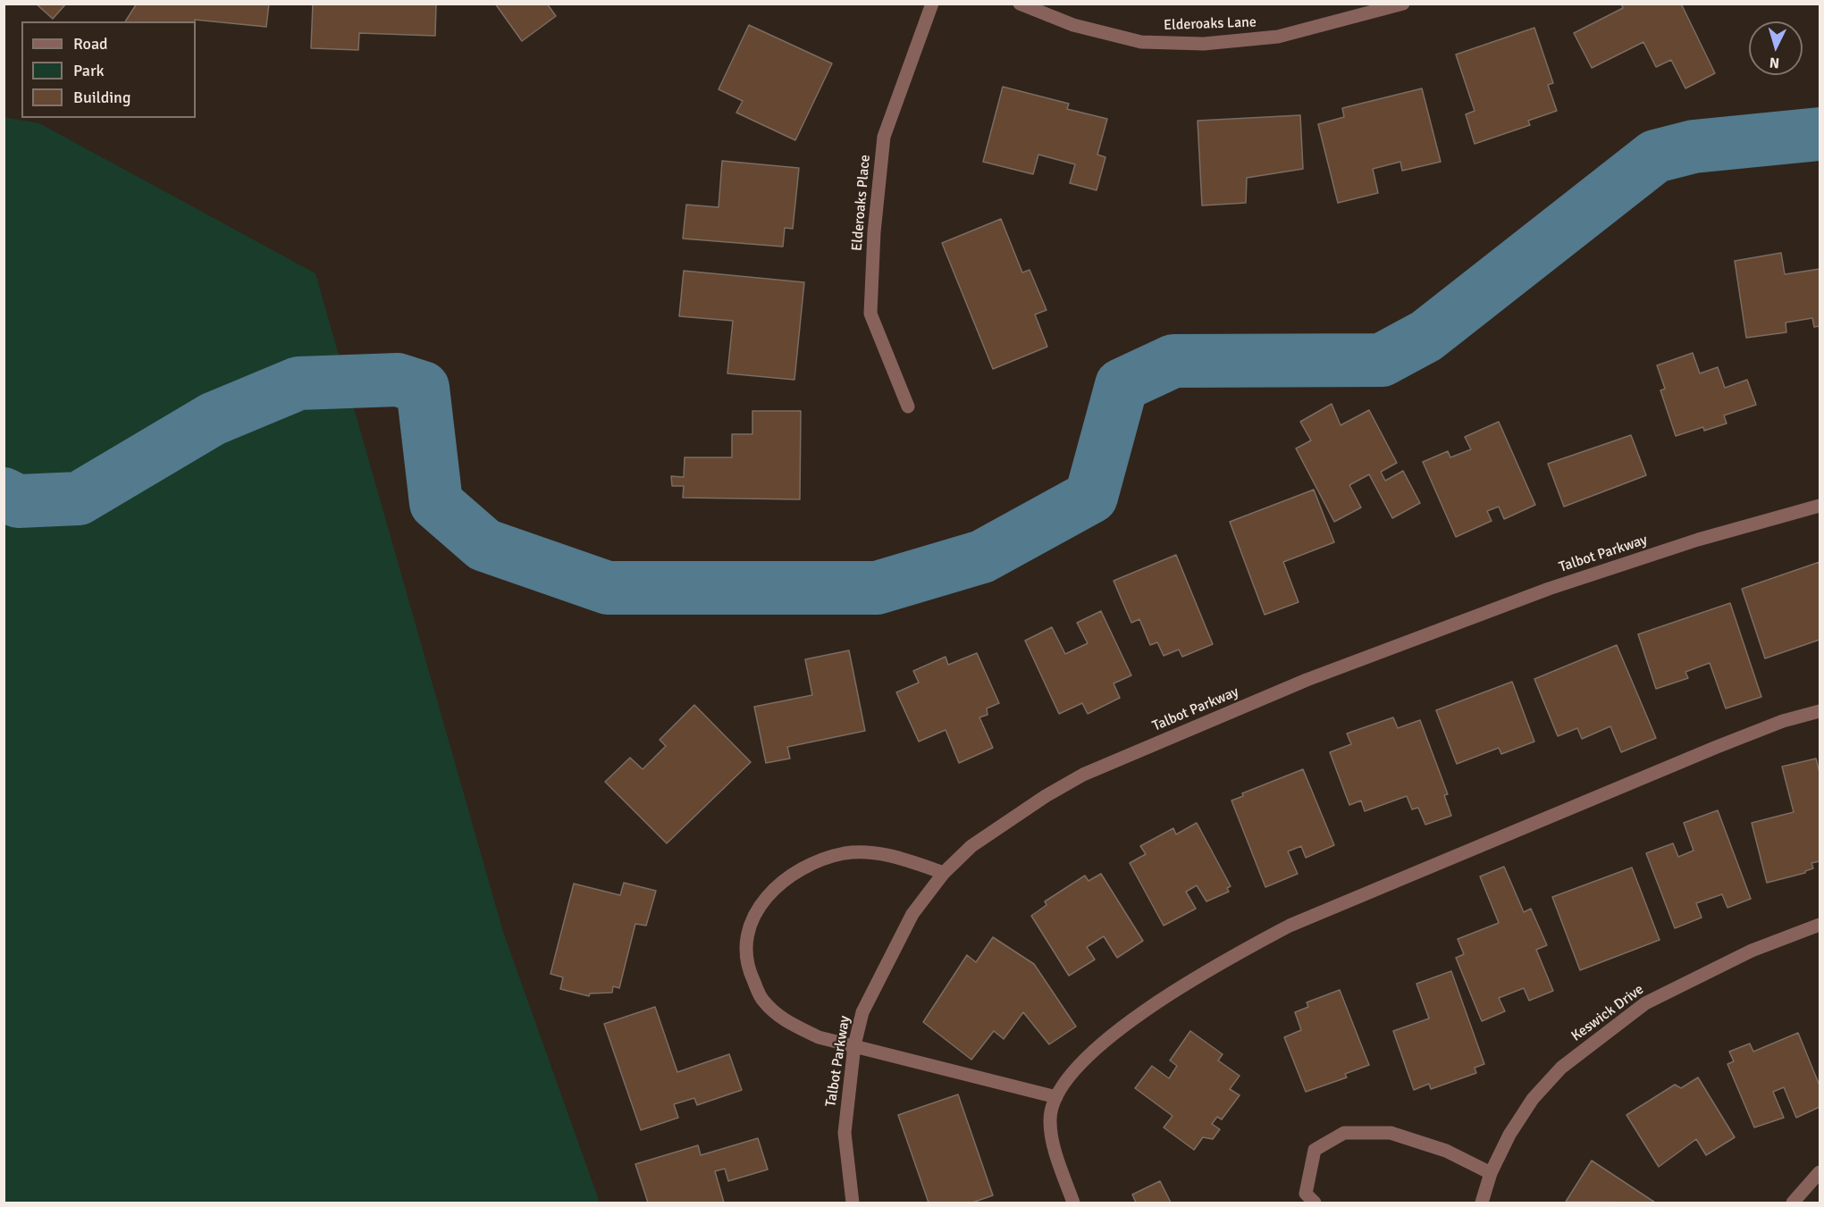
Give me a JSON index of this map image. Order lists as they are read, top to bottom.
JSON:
{
  "streets": {
    "street": [
      "Elderoaks Lane",
      "Elderoaks Place",
      "Talbot Parkway",
      "Keswick Drive"
    ]
  },
  "legend": ["Road", "Park", "Building"],
  "north": "bottom"
}
